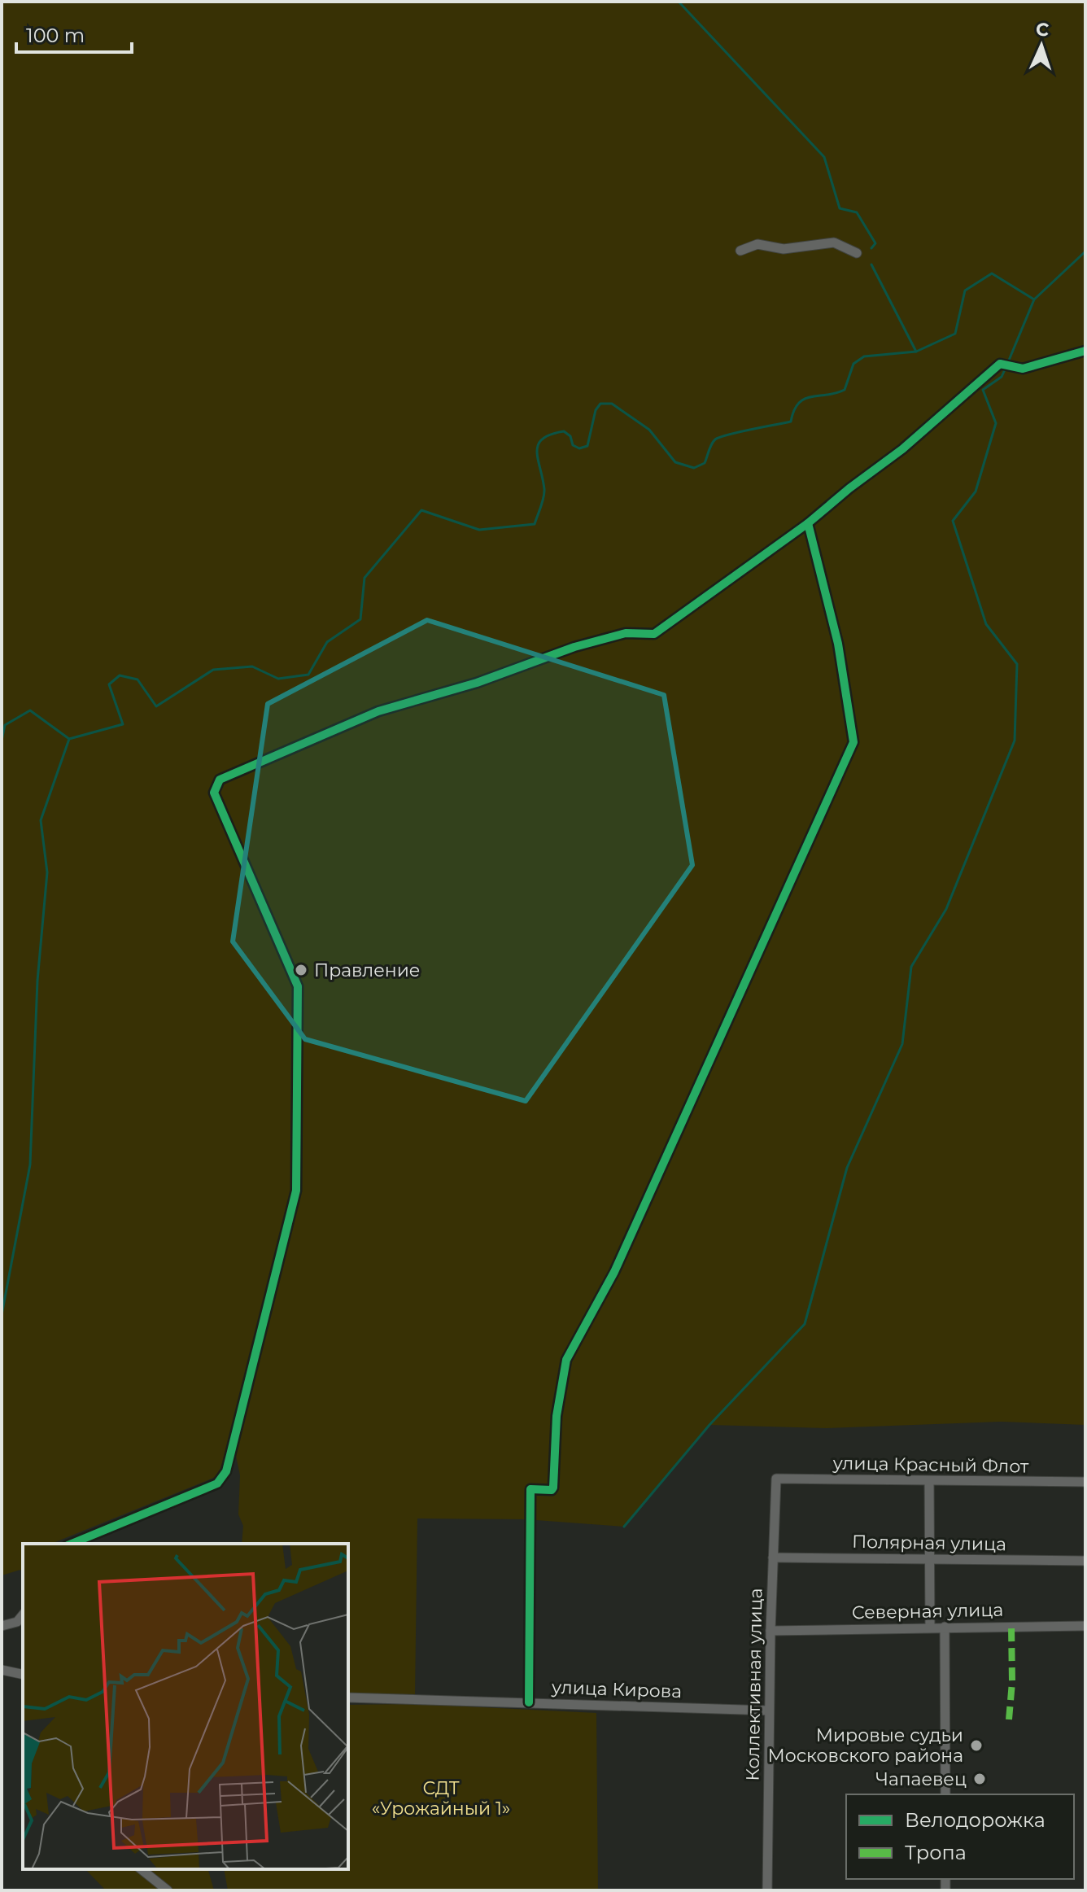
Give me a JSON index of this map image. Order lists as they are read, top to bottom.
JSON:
{
  "streets": {
    "street": [
      "улица Красный Флот",
      "Полярная улица",
      "Северная улица",
      "Коллективная улица",
      "улица Кирова"
    ]
  },
  "crossings": [
    ["улица Красный Флот", "Коллективная улица"],
    ["Полярная улица", "Коллективная улица"],
    ["Северная улица", "Коллективная улица"],
    ["Коллективная улица", "улица Кирова"]
  ],
  "parks": ["СДТ «Урожайный 1»"],
  "places": ["Правление", "Мировые судьи Московского района", "Чапаевец"],
  "legend": ["Велодорожка", "Тропа"],
  "scale_bar": "100 m",
  "north": "top"
}
